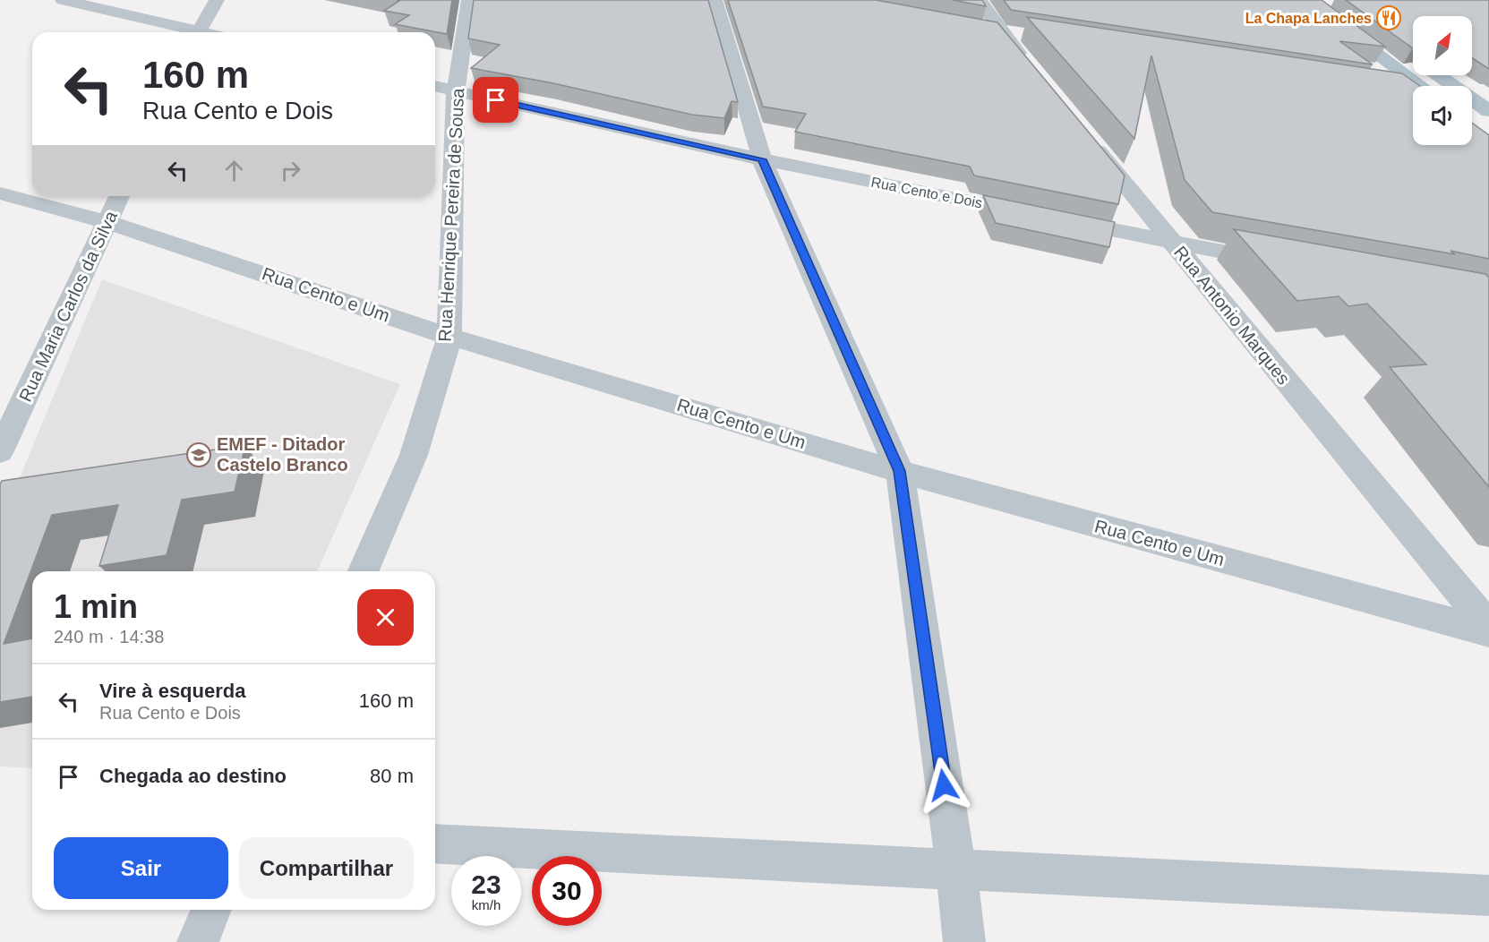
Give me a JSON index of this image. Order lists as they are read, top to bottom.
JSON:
{
  "streets": {
    "street": [
      "Rua Cento e Dois",
      "Rua Henrique Pereira de Sousa",
      "Rua Cento e Um",
      "Rua Maria Carlos da Silva",
      "Rua Antonio Marques"
    ]
  },
  "crossings": [
    ["Rua Cento e Dois", "Rua Henrique Pereira de Sousa"],
    ["Rua Cento e Dois", "Rua Antonio Marques"],
    ["Rua Henrique Pereira de Sousa", "Rua Cento e Um"],
    ["Rua Cento e Um", "Rua Maria Carlos da Silva"]
  ],
  "places": {
    "restaurant": ["La Chapa Lanches"],
    "school or university": ["EMEF - Ditador Castelo Branco"]
  },
  "north": "top right",
  "page": {
    "turn": ["160 m", "Rua Cento e Dois"],
    "heading": ["1 min", "240 m · 14:38"],
    "list": [
      {
        "name": "Vire à esquerda",
        "note": "Rua Cento e Dois",
        "value": "160 m"
      },
      {
        "name": "Chegada ao destino",
        "value": "80 m"
      }
    ],
    "buttons": ["Sair", "Compartilhar"],
    "speed": "23 km/h",
    "limit": "30"
  }
}
